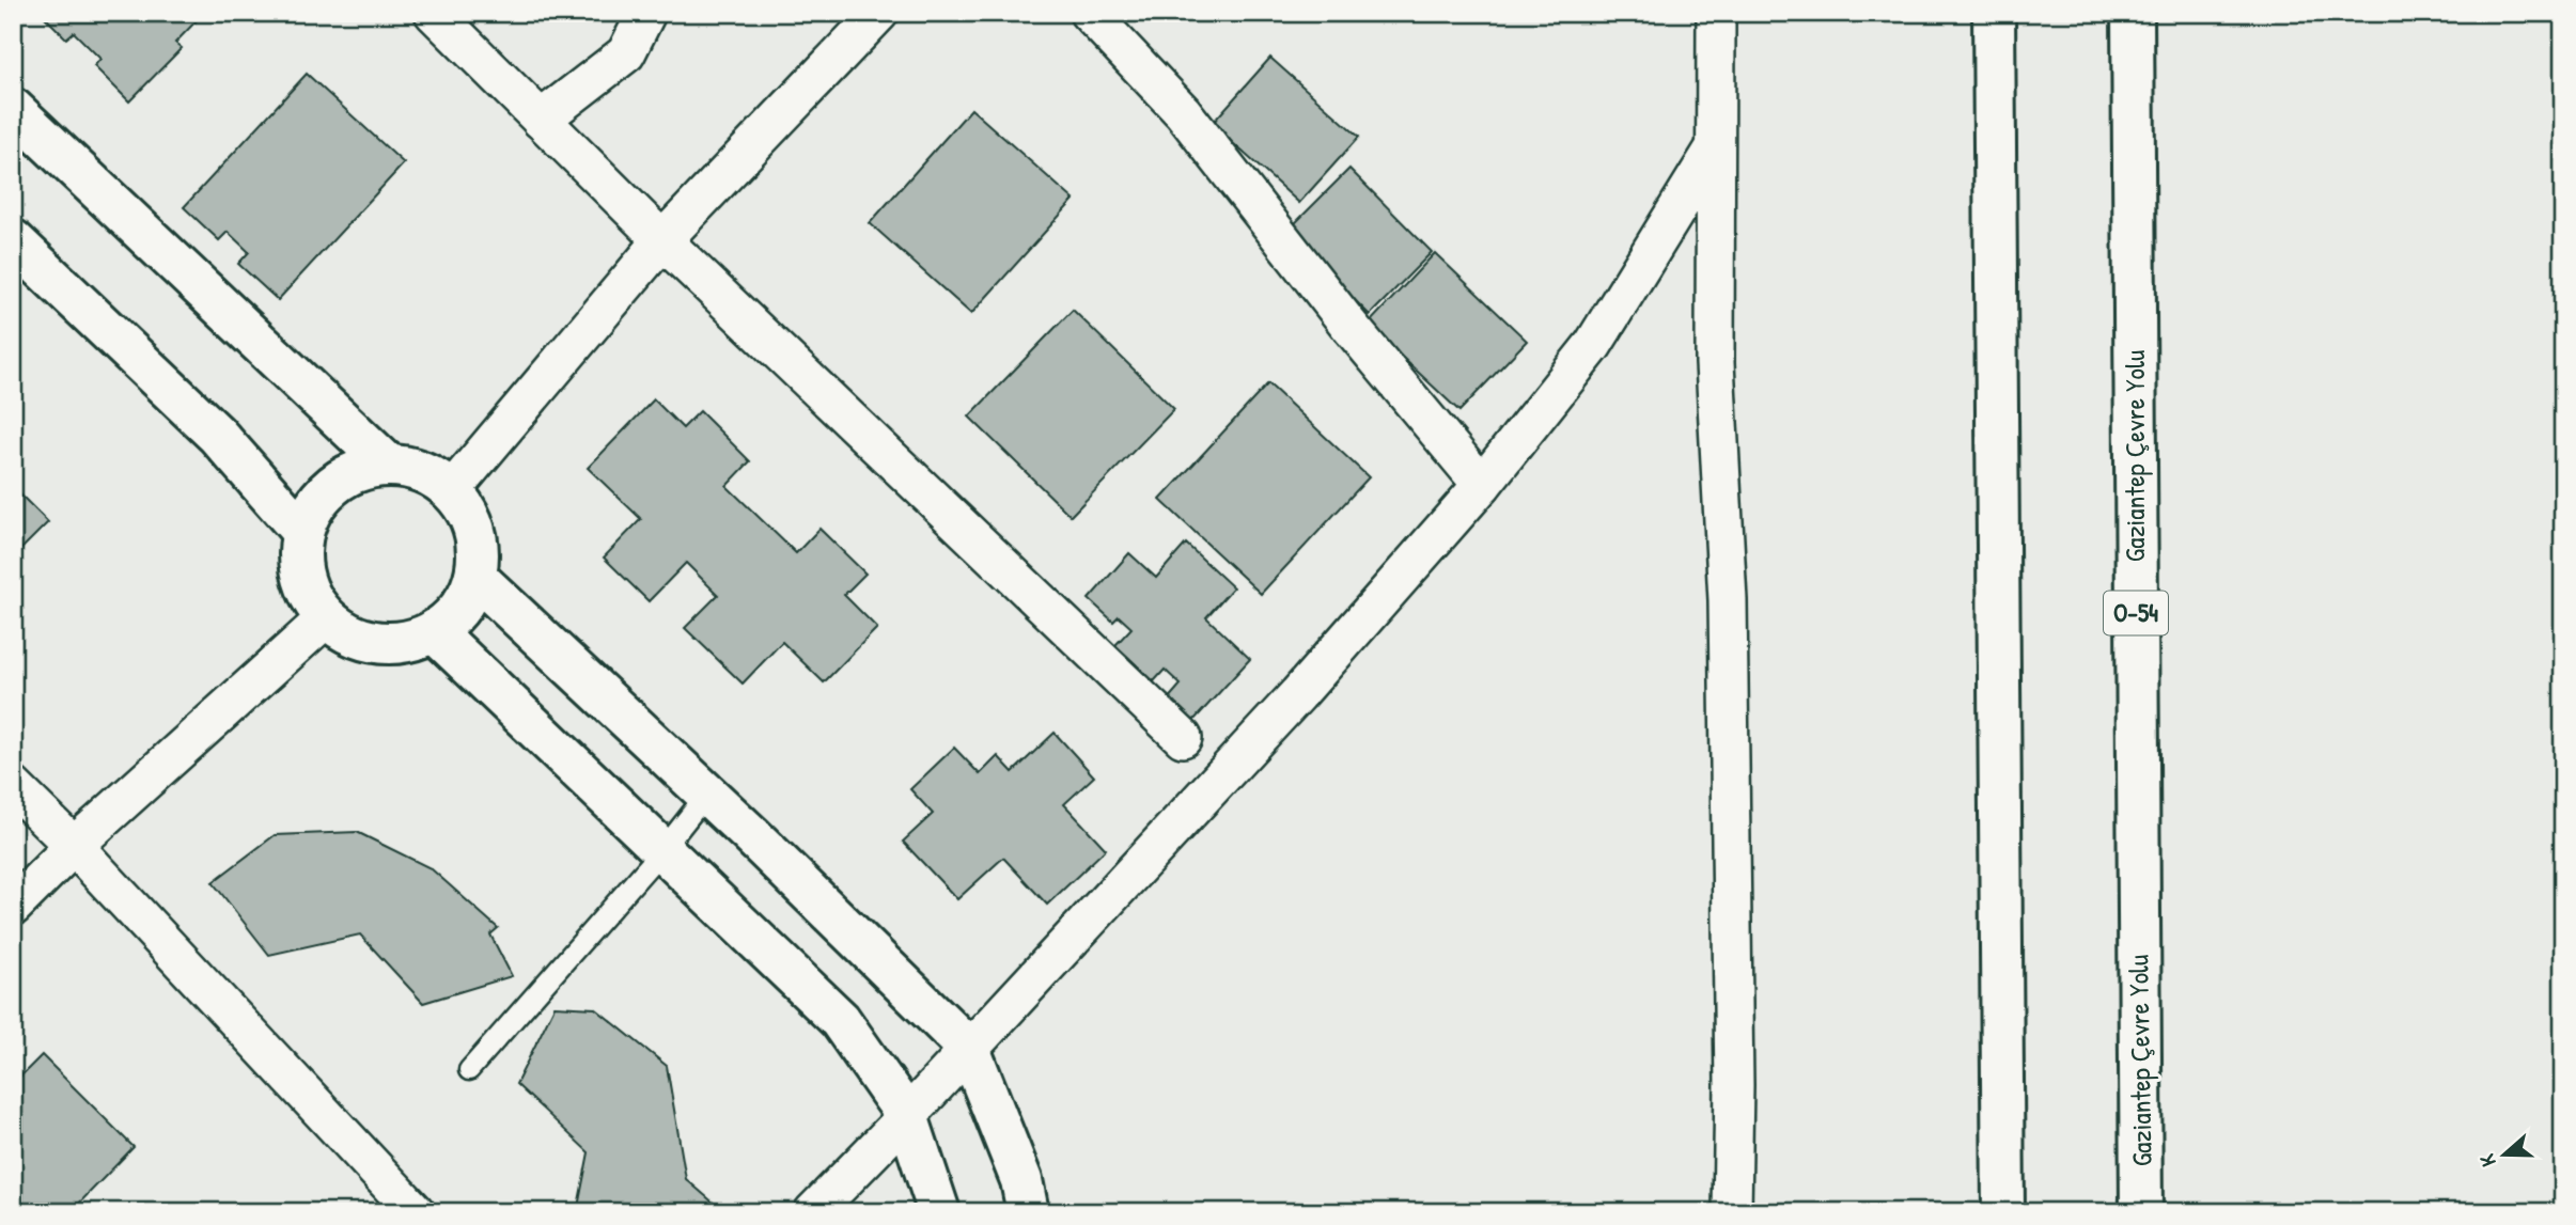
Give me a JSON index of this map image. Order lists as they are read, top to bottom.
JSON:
{
  "streets": {
    "main road": ["Gaziantep Çevre Yolu", "O-54"]
  },
  "north": "left"
}
